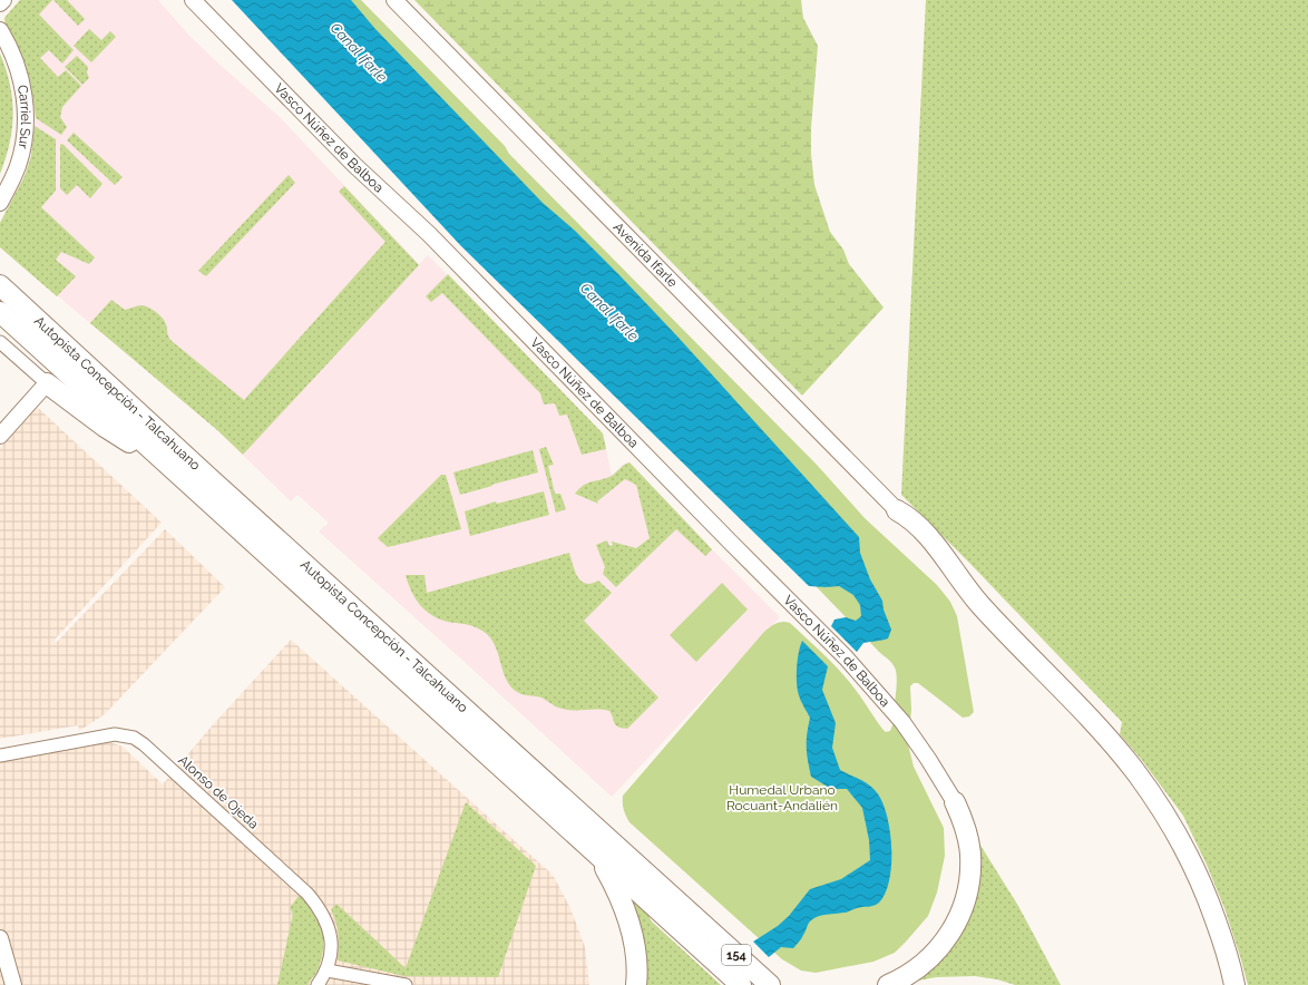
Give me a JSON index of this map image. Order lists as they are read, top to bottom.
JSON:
{
  "streets": {
    "main road": ["Autopista Concepción - Talcahuano", "154"],
    "street": [
      "Carriel Sur",
      "Vasco Núñez de Balboa",
      "Avenida Ifarle",
      "Alonso de Ojeda"
    ]
  },
  "water": ["Canal Ifarle"],
  "parks": ["Humedal Urbano Rocuant-Andalién"]
}
